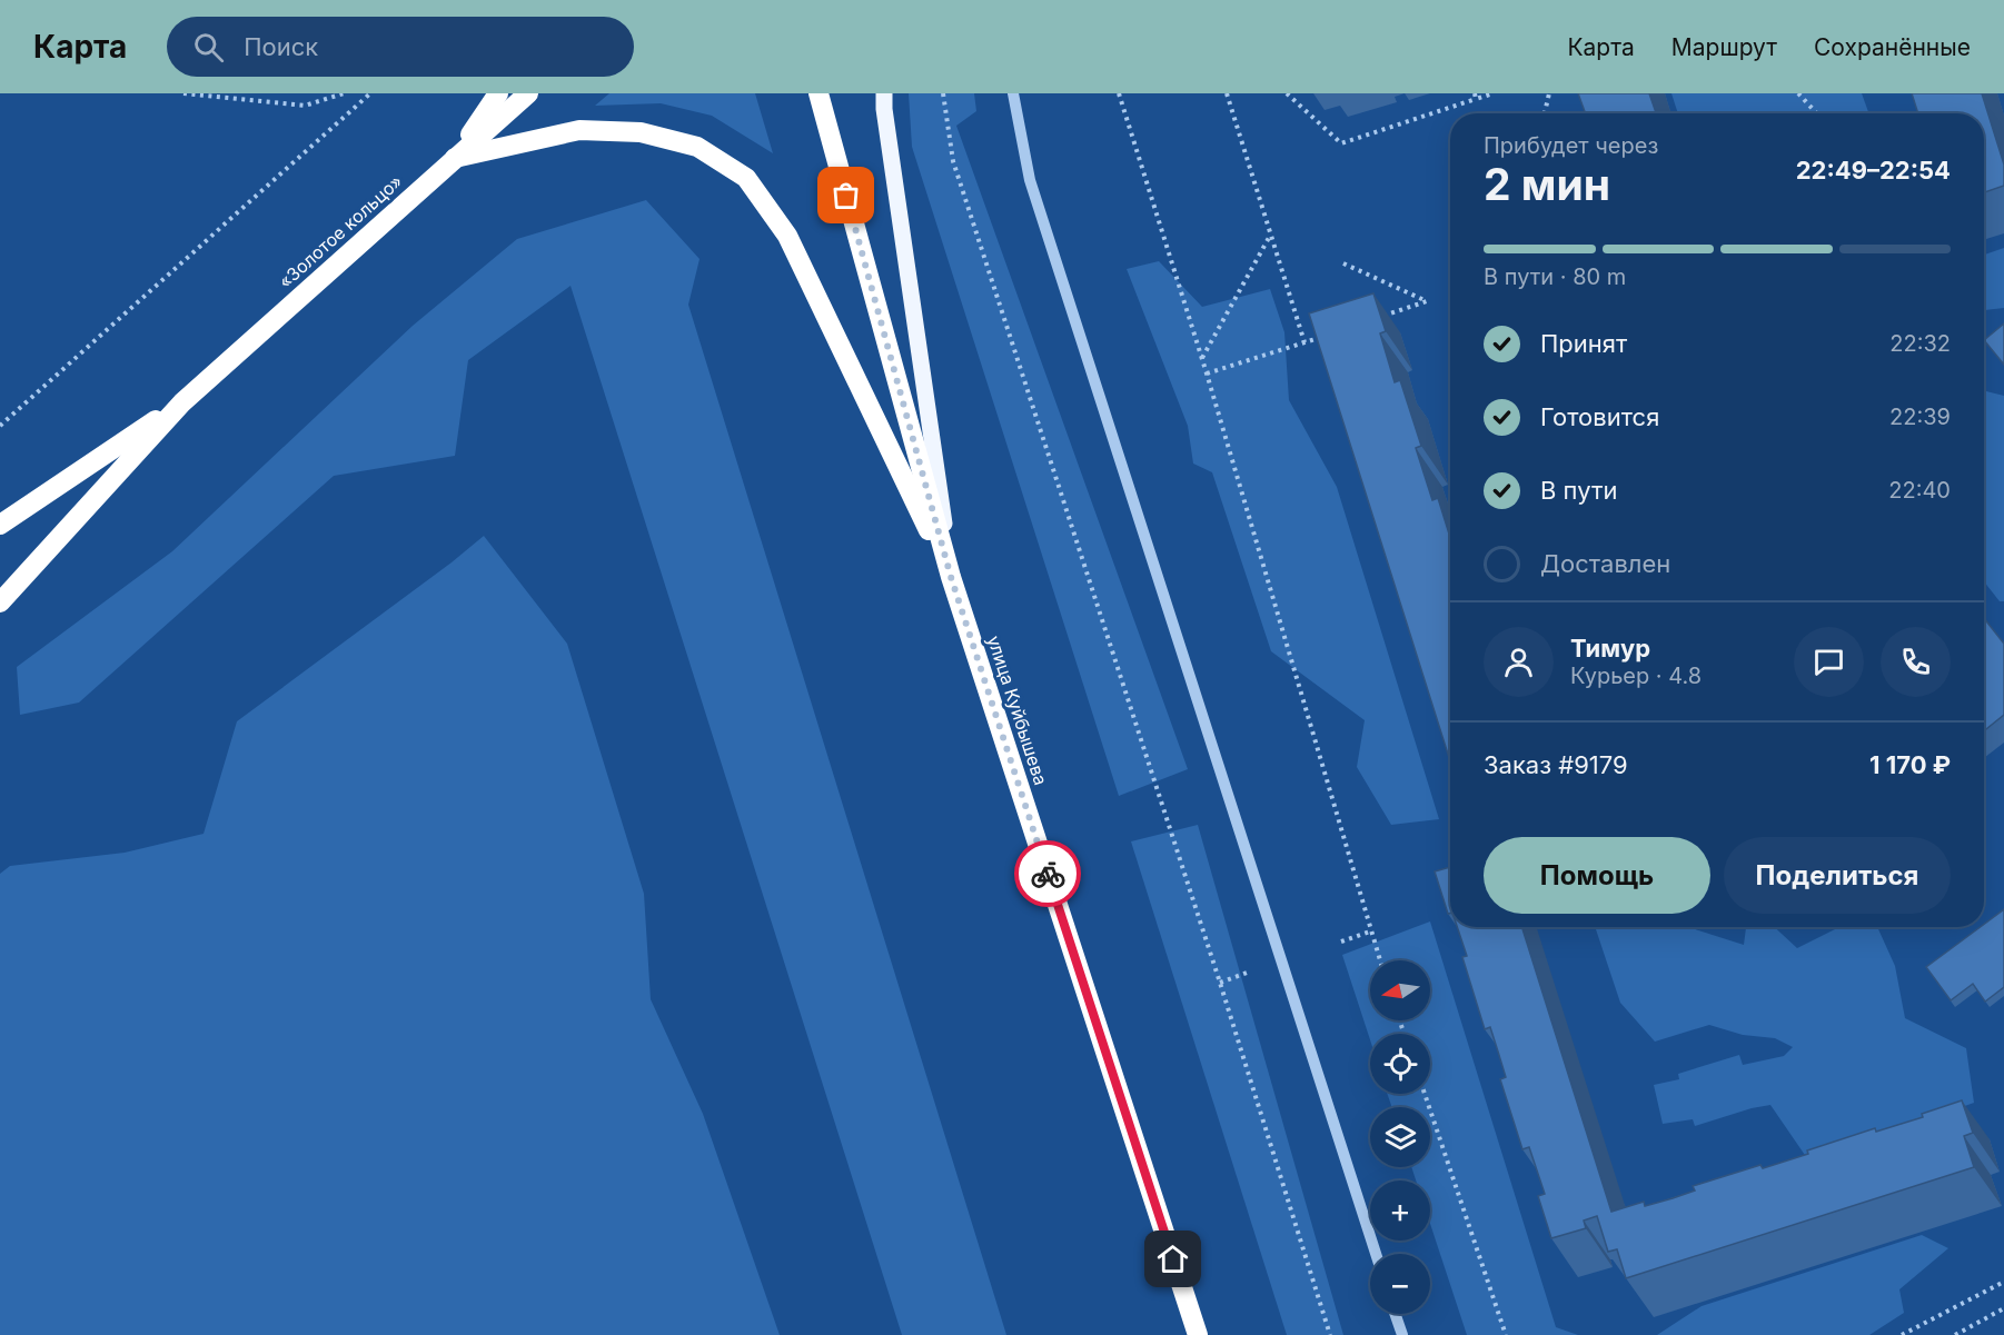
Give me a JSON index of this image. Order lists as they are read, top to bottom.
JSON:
{
  "streets": {
    "highway": ["«Золотое кольцо»", "улица Куйбышева"]
  },
  "north": "left",
  "page": {
    "header": "Карта",
    "search": "Поиск",
    "nav": ["Карта", "Маршрут", "Сохранённые"],
    "heading": ["2 мин", "Прибудет через", "22:49–22:54"],
    "panel": [
      "Тимур",
      "Курьер · 4.8",
      "Заказ #9179",
      "1 170 ₽"
    ],
    "bar": "В пути · 80 m",
    "list": [
      ["Принят", "22:32"],
      ["Готовится", "22:39"],
      ["В пути", "22:40"],
      "Доставлен"
    ],
    "buttons": ["Помощь", "Поделиться"],
    "map_buttons": ["+", "−"]
  }
}
